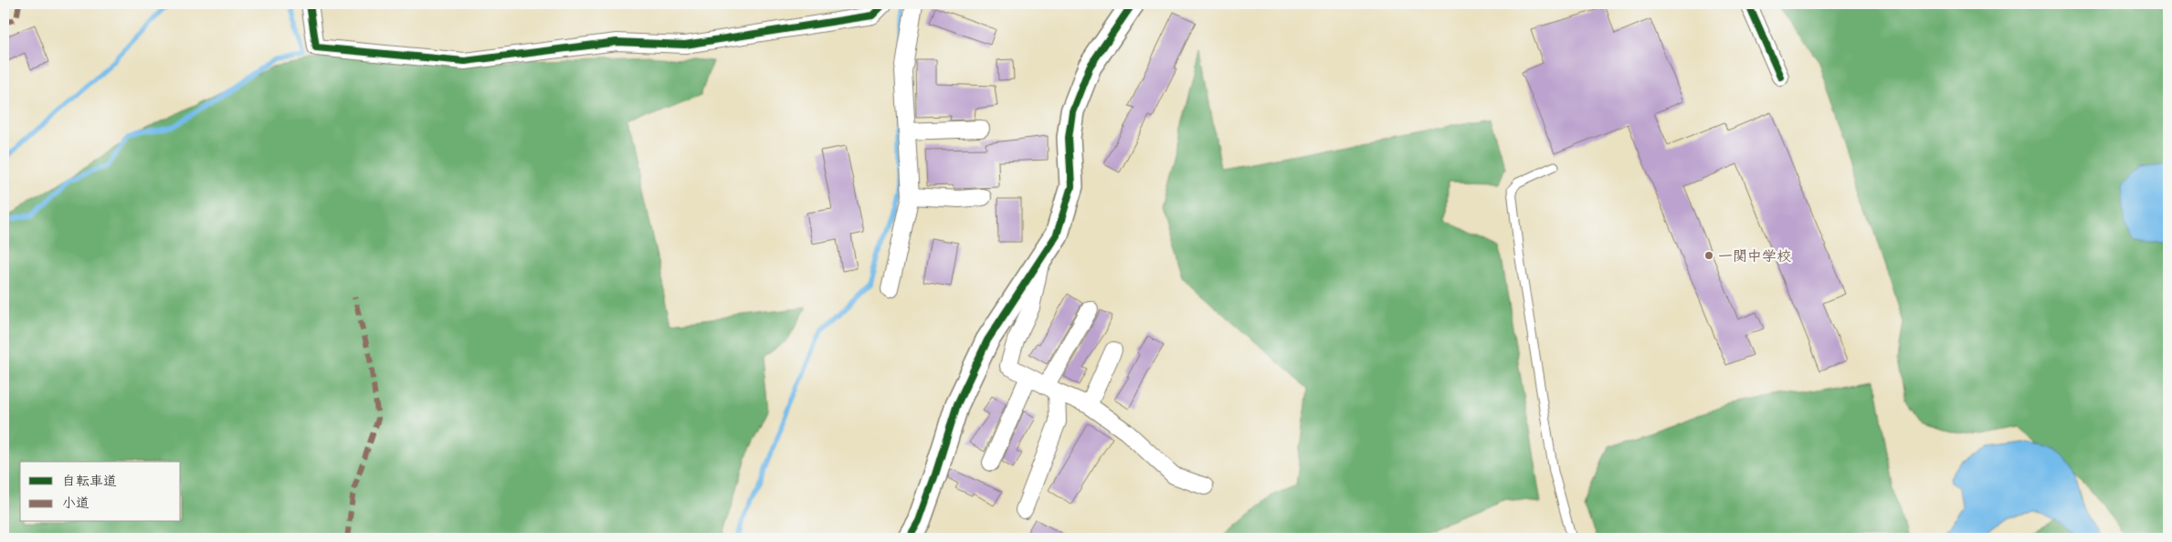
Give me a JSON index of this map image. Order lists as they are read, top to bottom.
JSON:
{
  "places": ["一関中学校"],
  "legend": ["自転車道", "小道"]
}
